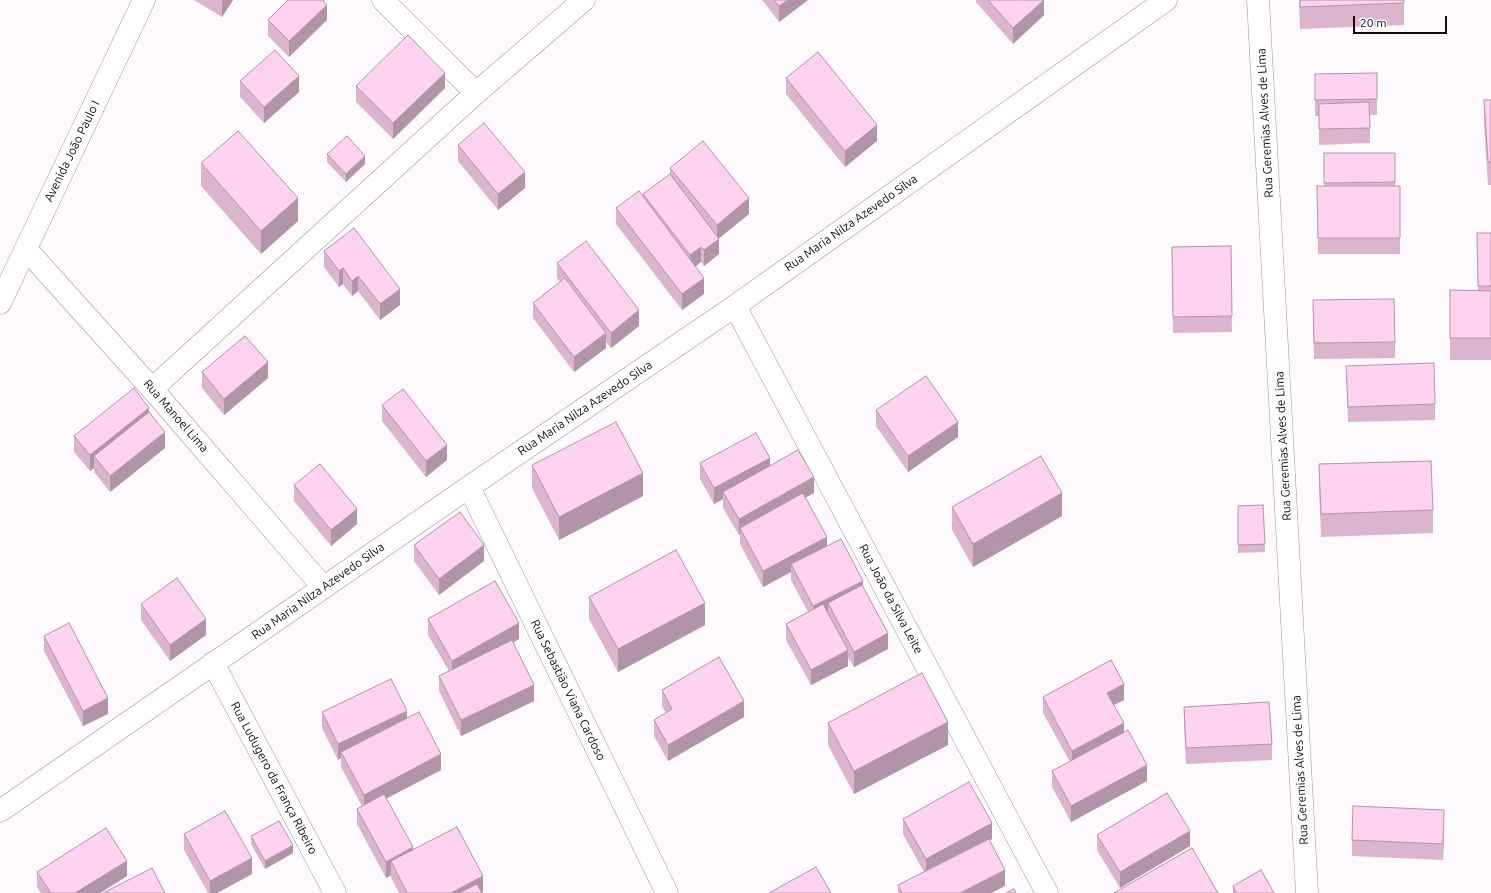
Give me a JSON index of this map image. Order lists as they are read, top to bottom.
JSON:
{
  "streets": {
    "street": [
      "Rua Geremias Alves de Lima",
      "Avenida João Paulo I",
      "Rua Maria Nilza Azevedo Silva",
      "Rua Manoel Lima",
      "Rua João da Silva Leite",
      "Rua Sebastião Viana Cardoso",
      "Rua Ludugero da França Ribeiro"
    ]
  },
  "crossings": [
    ["Avenida João Paulo I", "Rua Manoel Lima"],
    ["Rua Maria Nilza Azevedo Silva", "Rua Manoel Lima"],
    ["Rua Maria Nilza Azevedo Silva", "Rua João da Silva Leite"],
    ["Rua Maria Nilza Azevedo Silva", "Rua Sebastião Viana Cardoso"],
    ["Rua Maria Nilza Azevedo Silva", "Rua Ludugero da França Ribeiro"]
  ],
  "scale_bar": "20 m"
}
